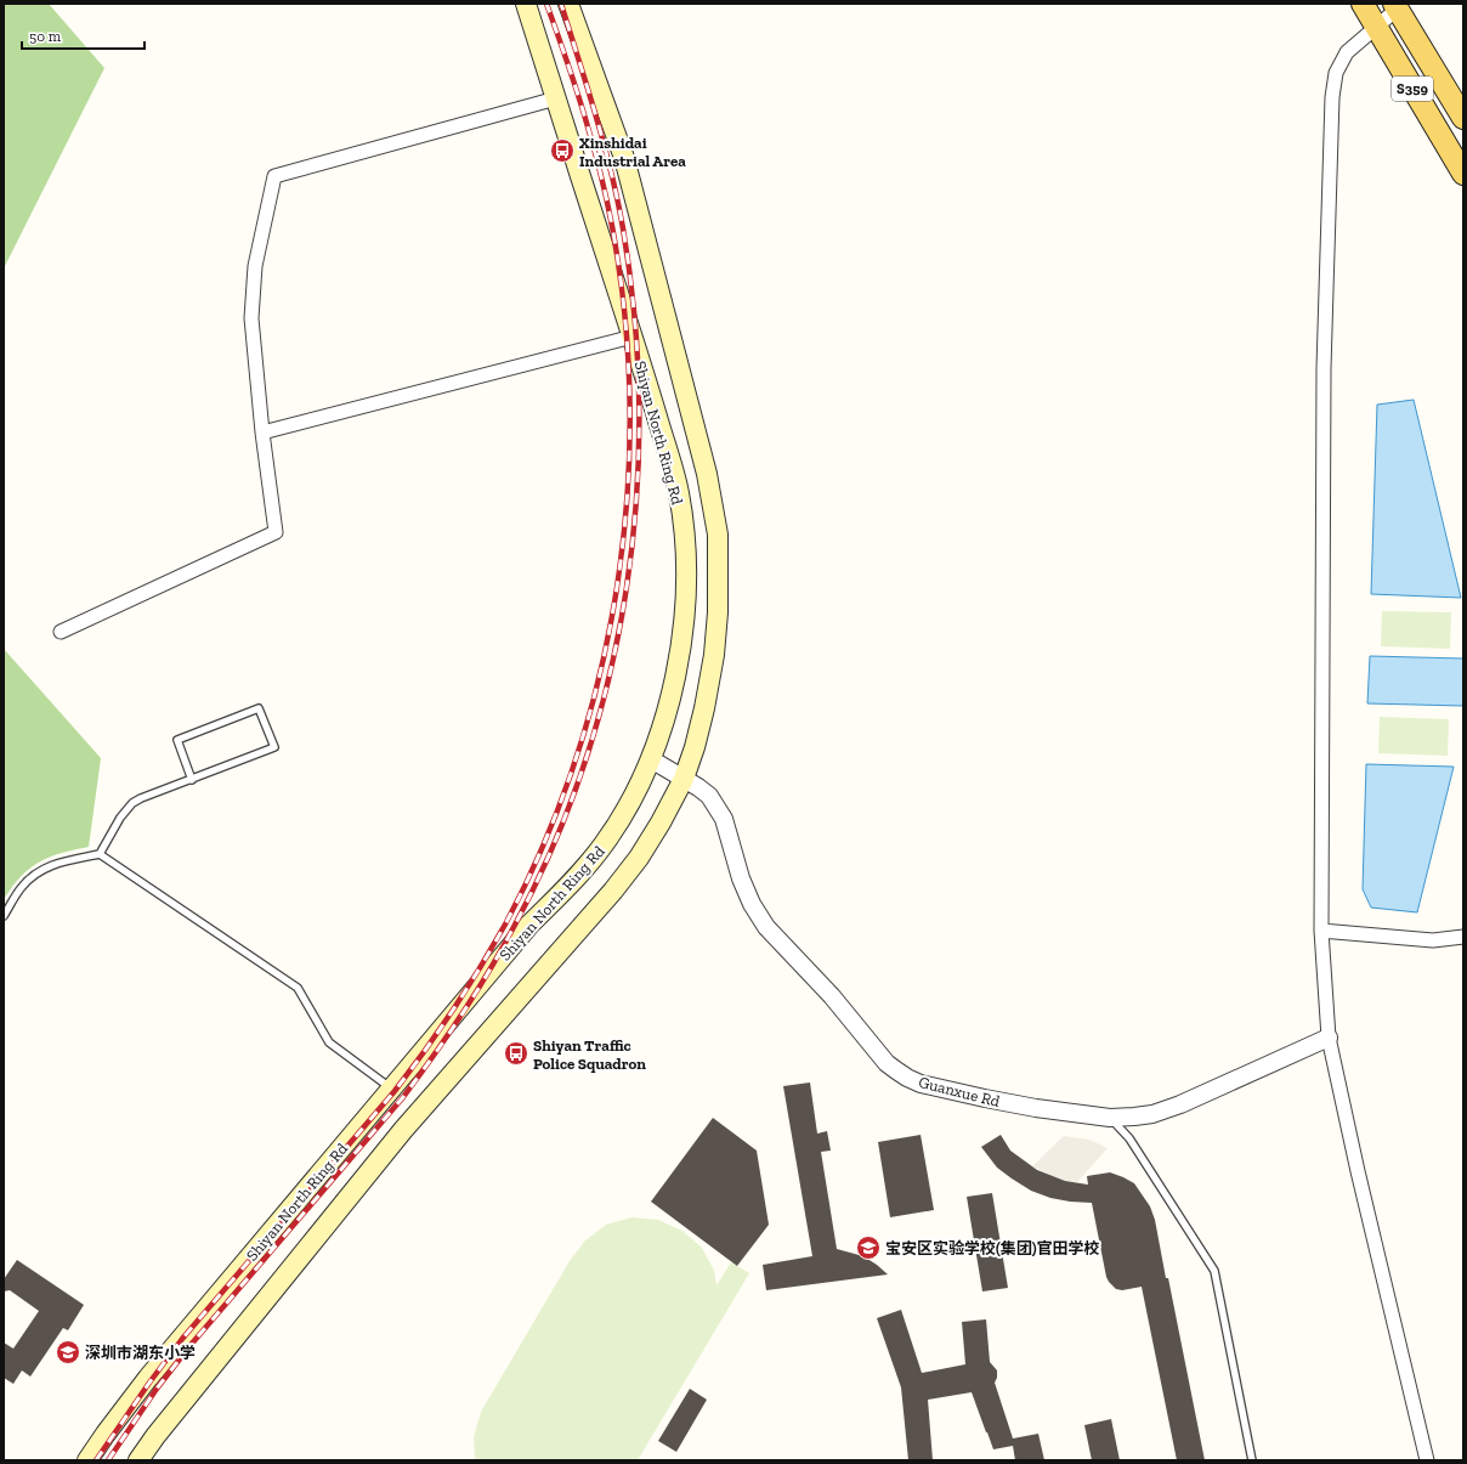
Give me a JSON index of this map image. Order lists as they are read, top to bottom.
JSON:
{
  "streets": {
    "main road": ["S359", "Shiyan North Ring Rd"],
    "street": ["Guanxue Rd"]
  },
  "crossings": [
    ["Shiyan North Ring Rd", "Guanxue Rd"]
  ],
  "places": {
    "bus stop": ["Xinshidai Industrial Area", "Shiyan Traffic Police Squadron"],
    "school or university": ["宝安区实验学校(集团)官田学校", "深圳市湖东小学"]
  },
  "scale_bar": "50 m"
}
